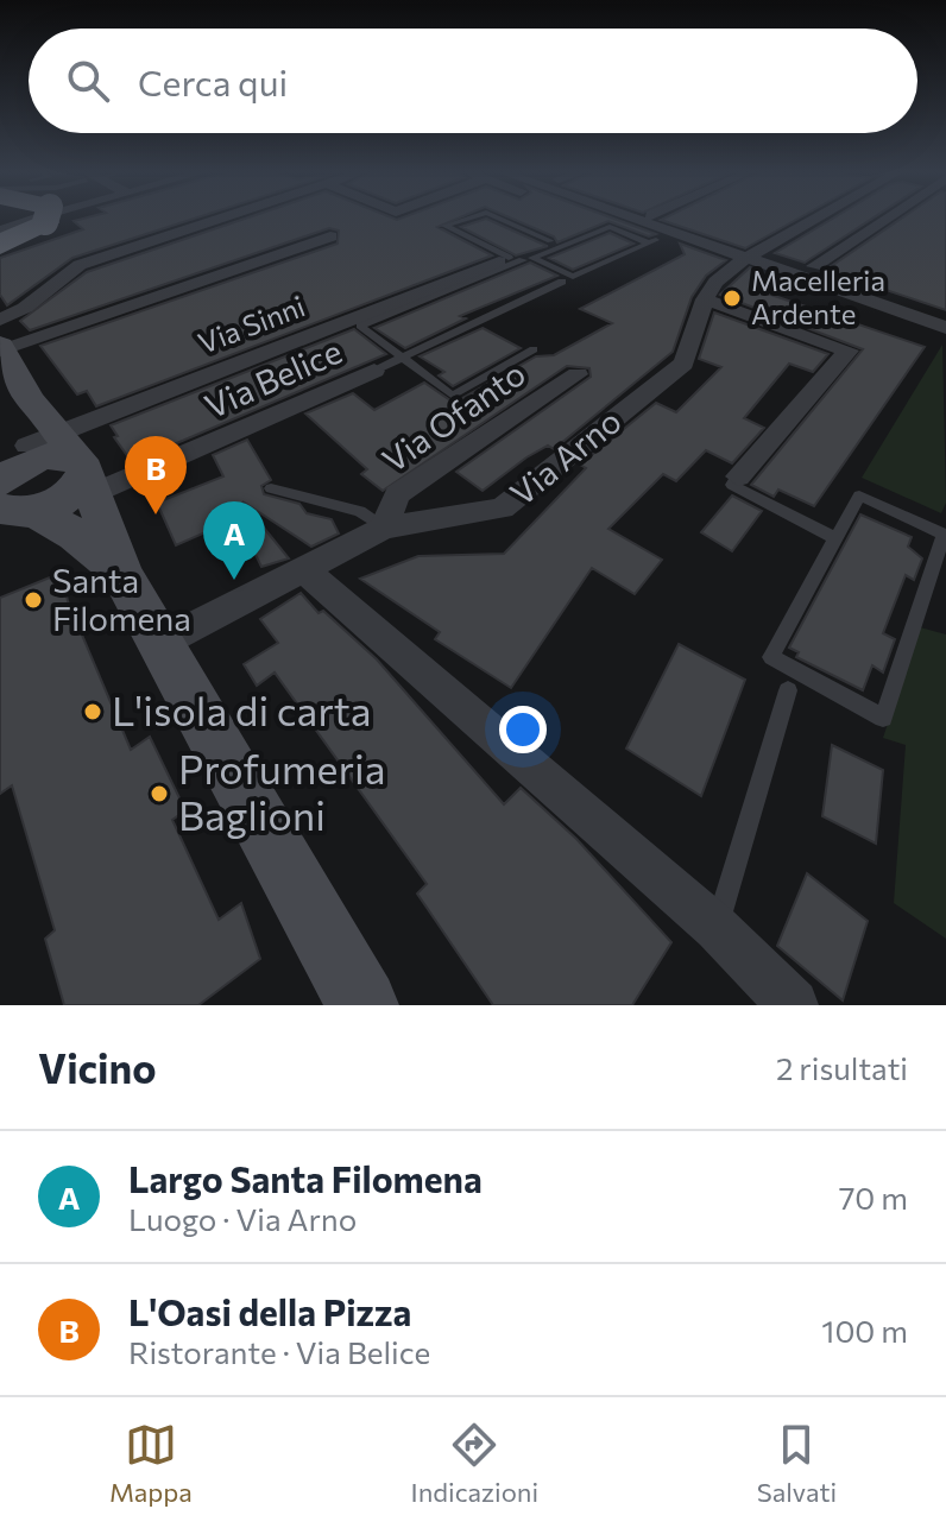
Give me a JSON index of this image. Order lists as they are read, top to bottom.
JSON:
{
  "streets": {
    "street": [
      "Via Sinni",
      "Via Belice",
      "Via Ofanto",
      "Via Arno"
    ]
  },
  "crossings": [
    ["Via Sinni", "Via Belice"],
    ["Via Ofanto", "Via Arno"]
  ],
  "places": [
    "Macelleria Ardente",
    "Santa Filomena",
    "L'isola di carta",
    "Profumeria Baglioni"
  ],
  "page": {
    "search": "Cerca qui",
    "pins": ["B", "A"],
    "heading": ["Vicino", "2 risultati"],
    "list": [
      {
        "mark": "A",
        "name": "Largo Santa Filomena",
        "note": "Luogo · Via Arno",
        "value": "70 m"
      },
      {
        "mark": "B",
        "name": "L'Oasi della Pizza",
        "note": "Ristorante · Via Belice",
        "value": "100 m"
      }
    ],
    "nav": ["Mappa", "Indicazioni", "Salvati"]
  }
}
